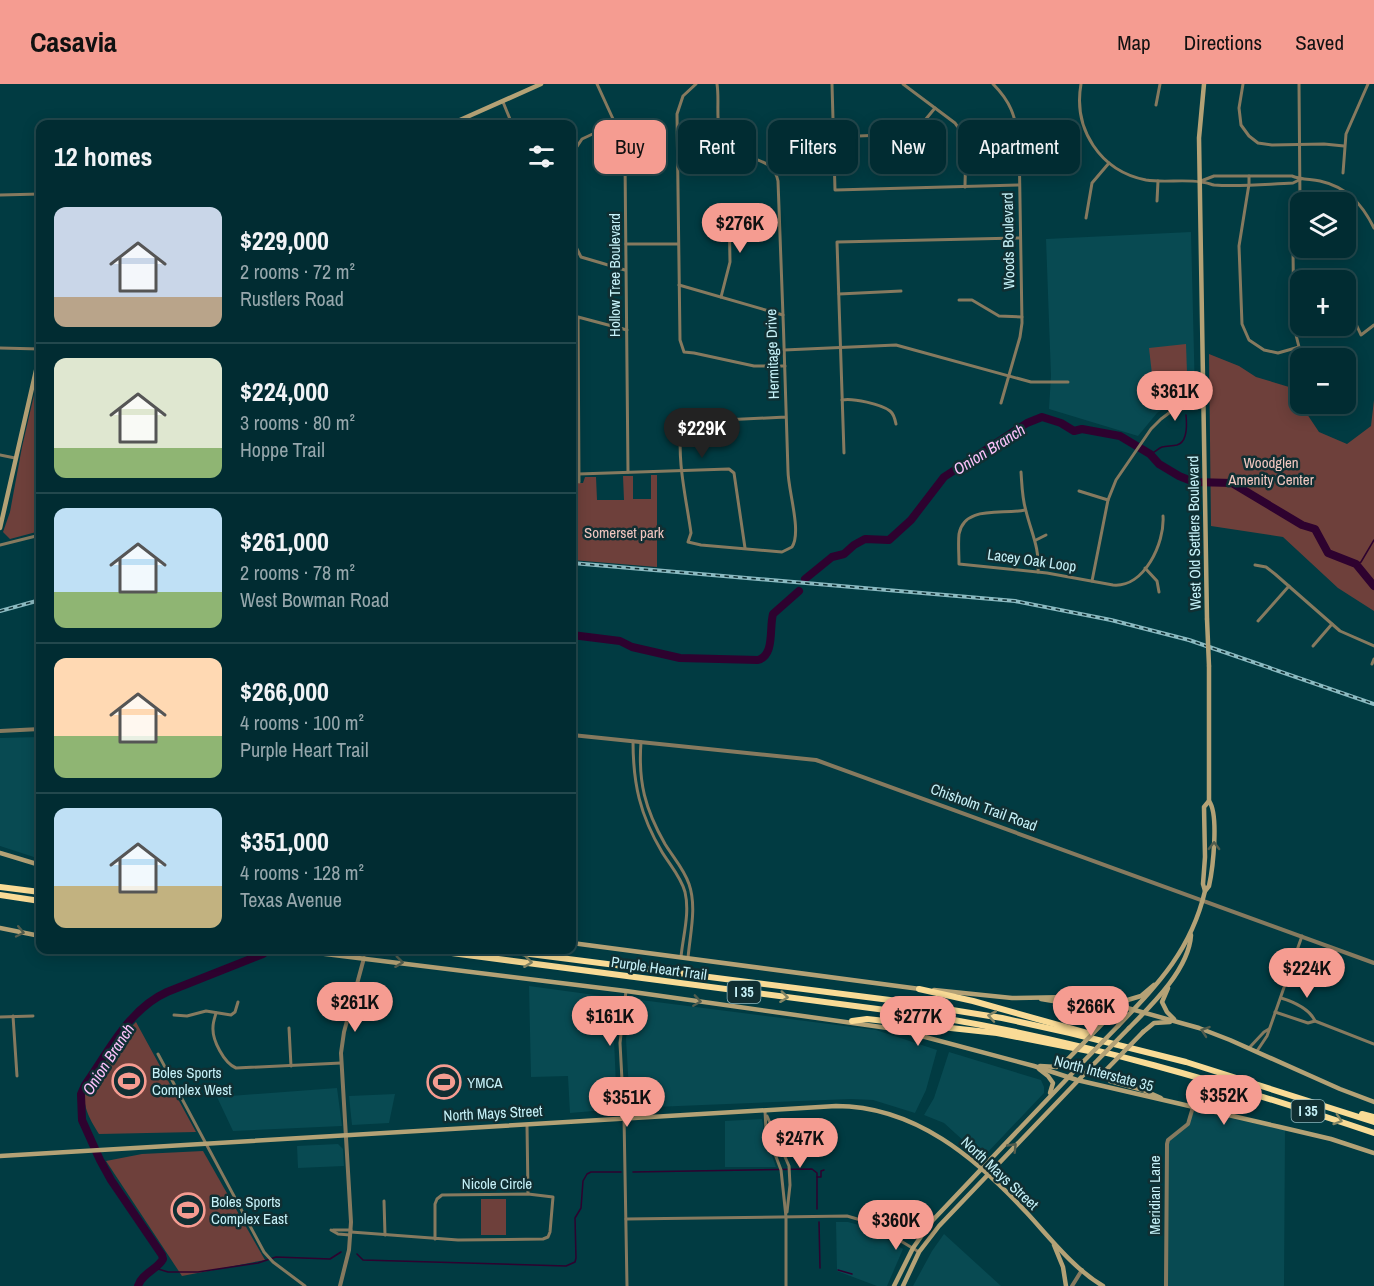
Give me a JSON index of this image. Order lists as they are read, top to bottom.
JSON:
{
  "streets": {
    "highway": ["Purple Heart Trail", "I 35"],
    "main road": ["West Old Settlers Boulevard", "North Interstate 35", "North Mays Street"],
    "street": [
      "Woods Boulevard",
      "Hollow Tree Boulevard",
      "Hermitage Drive",
      "Lacey Oak Loop",
      "Chisholm Trail Road",
      "Nicole Circle",
      "Meridian Lane"
    ]
  },
  "crossings": [
    ["West Old Settlers Boulevard", "Chisholm Trail Road"],
    ["West Old Settlers Boulevard", "North Interstate 35"],
    ["West Old Settlers Boulevard", "North Mays Street"],
    ["North Interstate 35", "Meridian Lane"]
  ],
  "one_way": ["North Interstate 35"],
  "water": ["Onion Branch"],
  "parks": ["Woodglen Amenity Center", "Somerset park"],
  "places": {
    "sports": ["Boles Sports Complex West", "YMCA", "Boles Sports Complex East"]
  },
  "page": {
    "header": "Casavia",
    "nav": ["Map", "Directions", "Saved"],
    "chip": [
      "Buy",
      "Rent",
      "Filters",
      "New",
      "Apartment"
    ],
    "heading": "12 homes",
    "map_buttons": ["+", "−"],
    "list": [
      {
        "name": "$229,000",
        "note": "2 rooms · 72 m² · Rustlers Road"
      },
      {
        "name": "$224,000",
        "note": "3 rooms · 80 m² · Hoppe Trail"
      },
      {
        "name": "$261,000",
        "note": "2 rooms · 78 m² · West Bowman Road"
      },
      {
        "name": "$266,000",
        "note": "4 rooms · 100 m² · Purple Heart Trail"
      },
      {
        "name": "$351,000",
        "note": "4 rooms · 128 m² · Texas Avenue"
      }
    ],
    "price": [
      "$276K",
      "$361K",
      "$229K",
      "$224K",
      "$261K",
      "$266K",
      "$161K",
      "$277K",
      "$352K",
      "$351K",
      "$247K",
      "$360K"
    ]
  }
}
